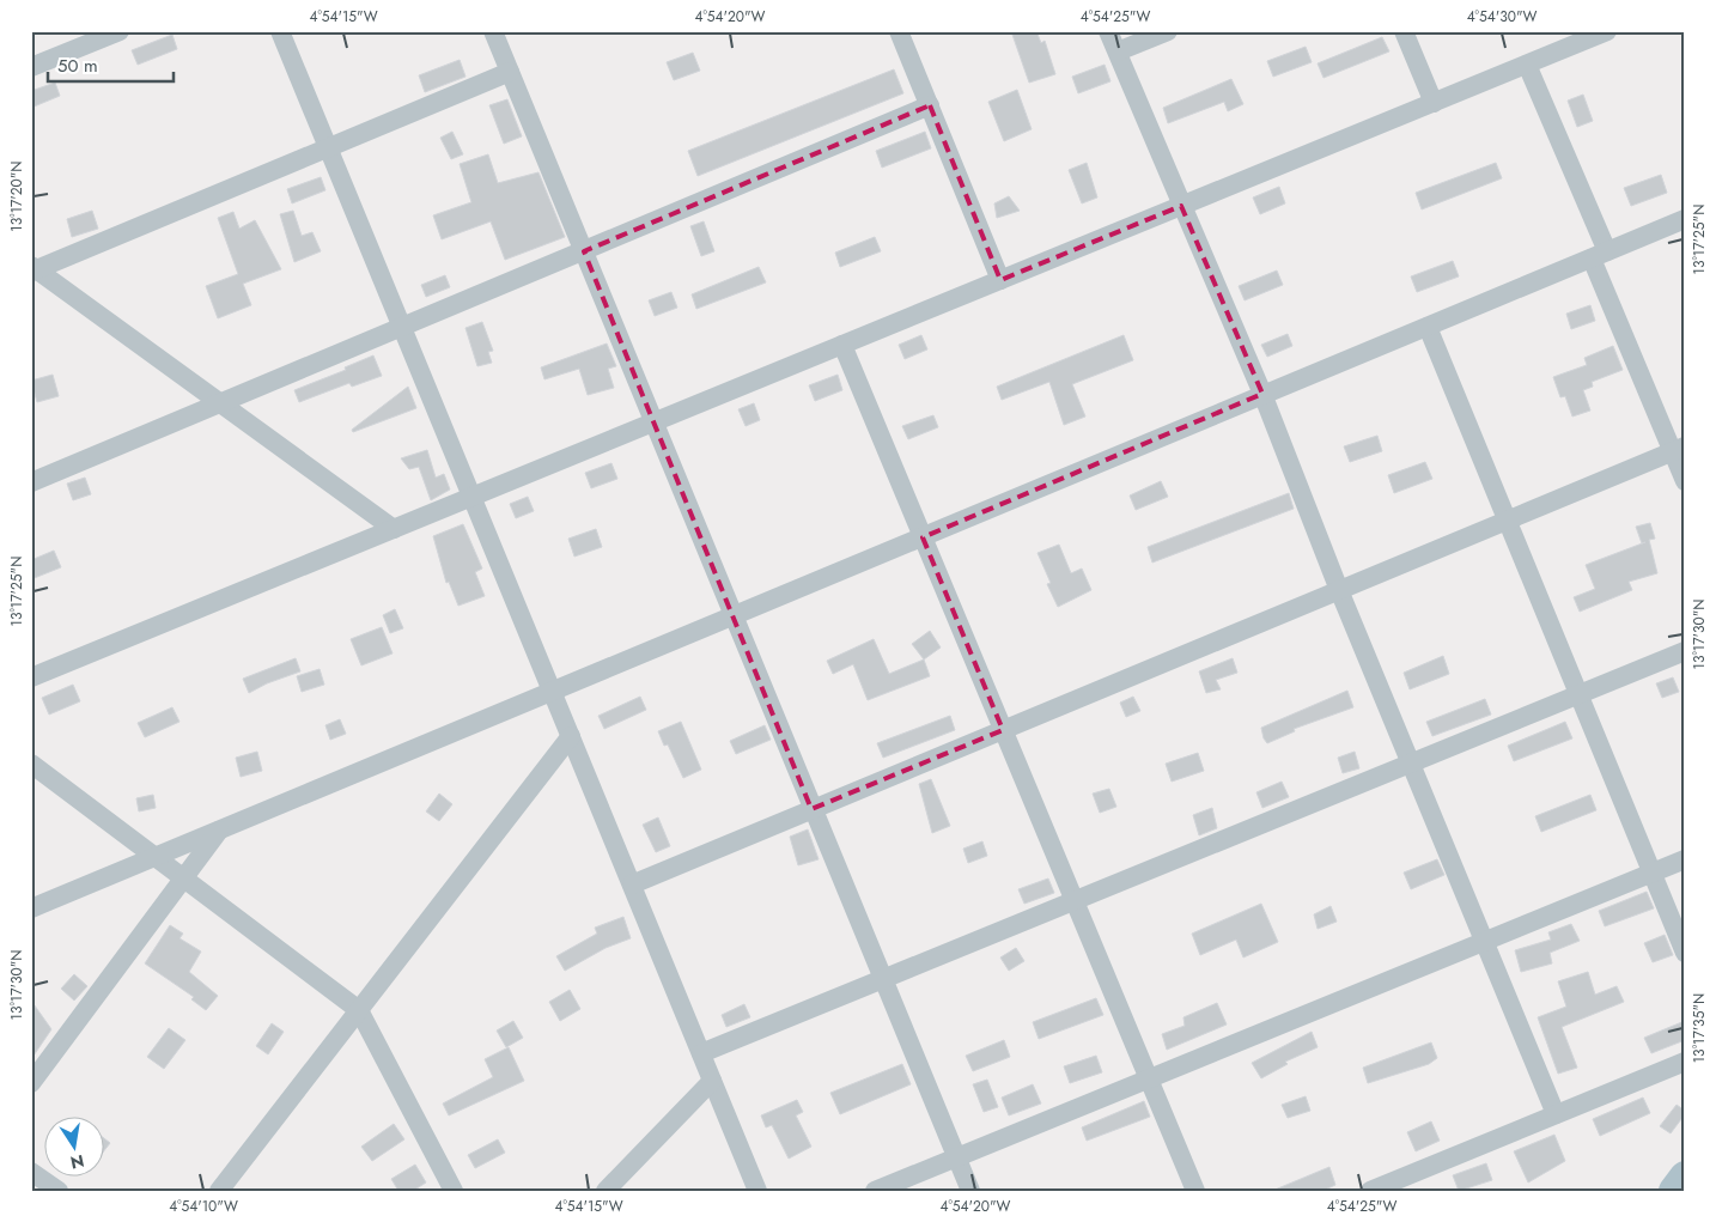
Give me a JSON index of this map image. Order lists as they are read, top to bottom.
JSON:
{
  "scale_bar": "50 m",
  "north": "bottom",
  "coordinates": [
    "4°54'15\"W",
    "4°54'20\"W",
    "4°54'25\"W",
    "4°54'30\"W",
    "13°17'20\"N",
    "13°17'25\"N",
    "13°17'30\"N",
    "13°17'35\"N",
    "4°54'10\"W"
  ]
}
